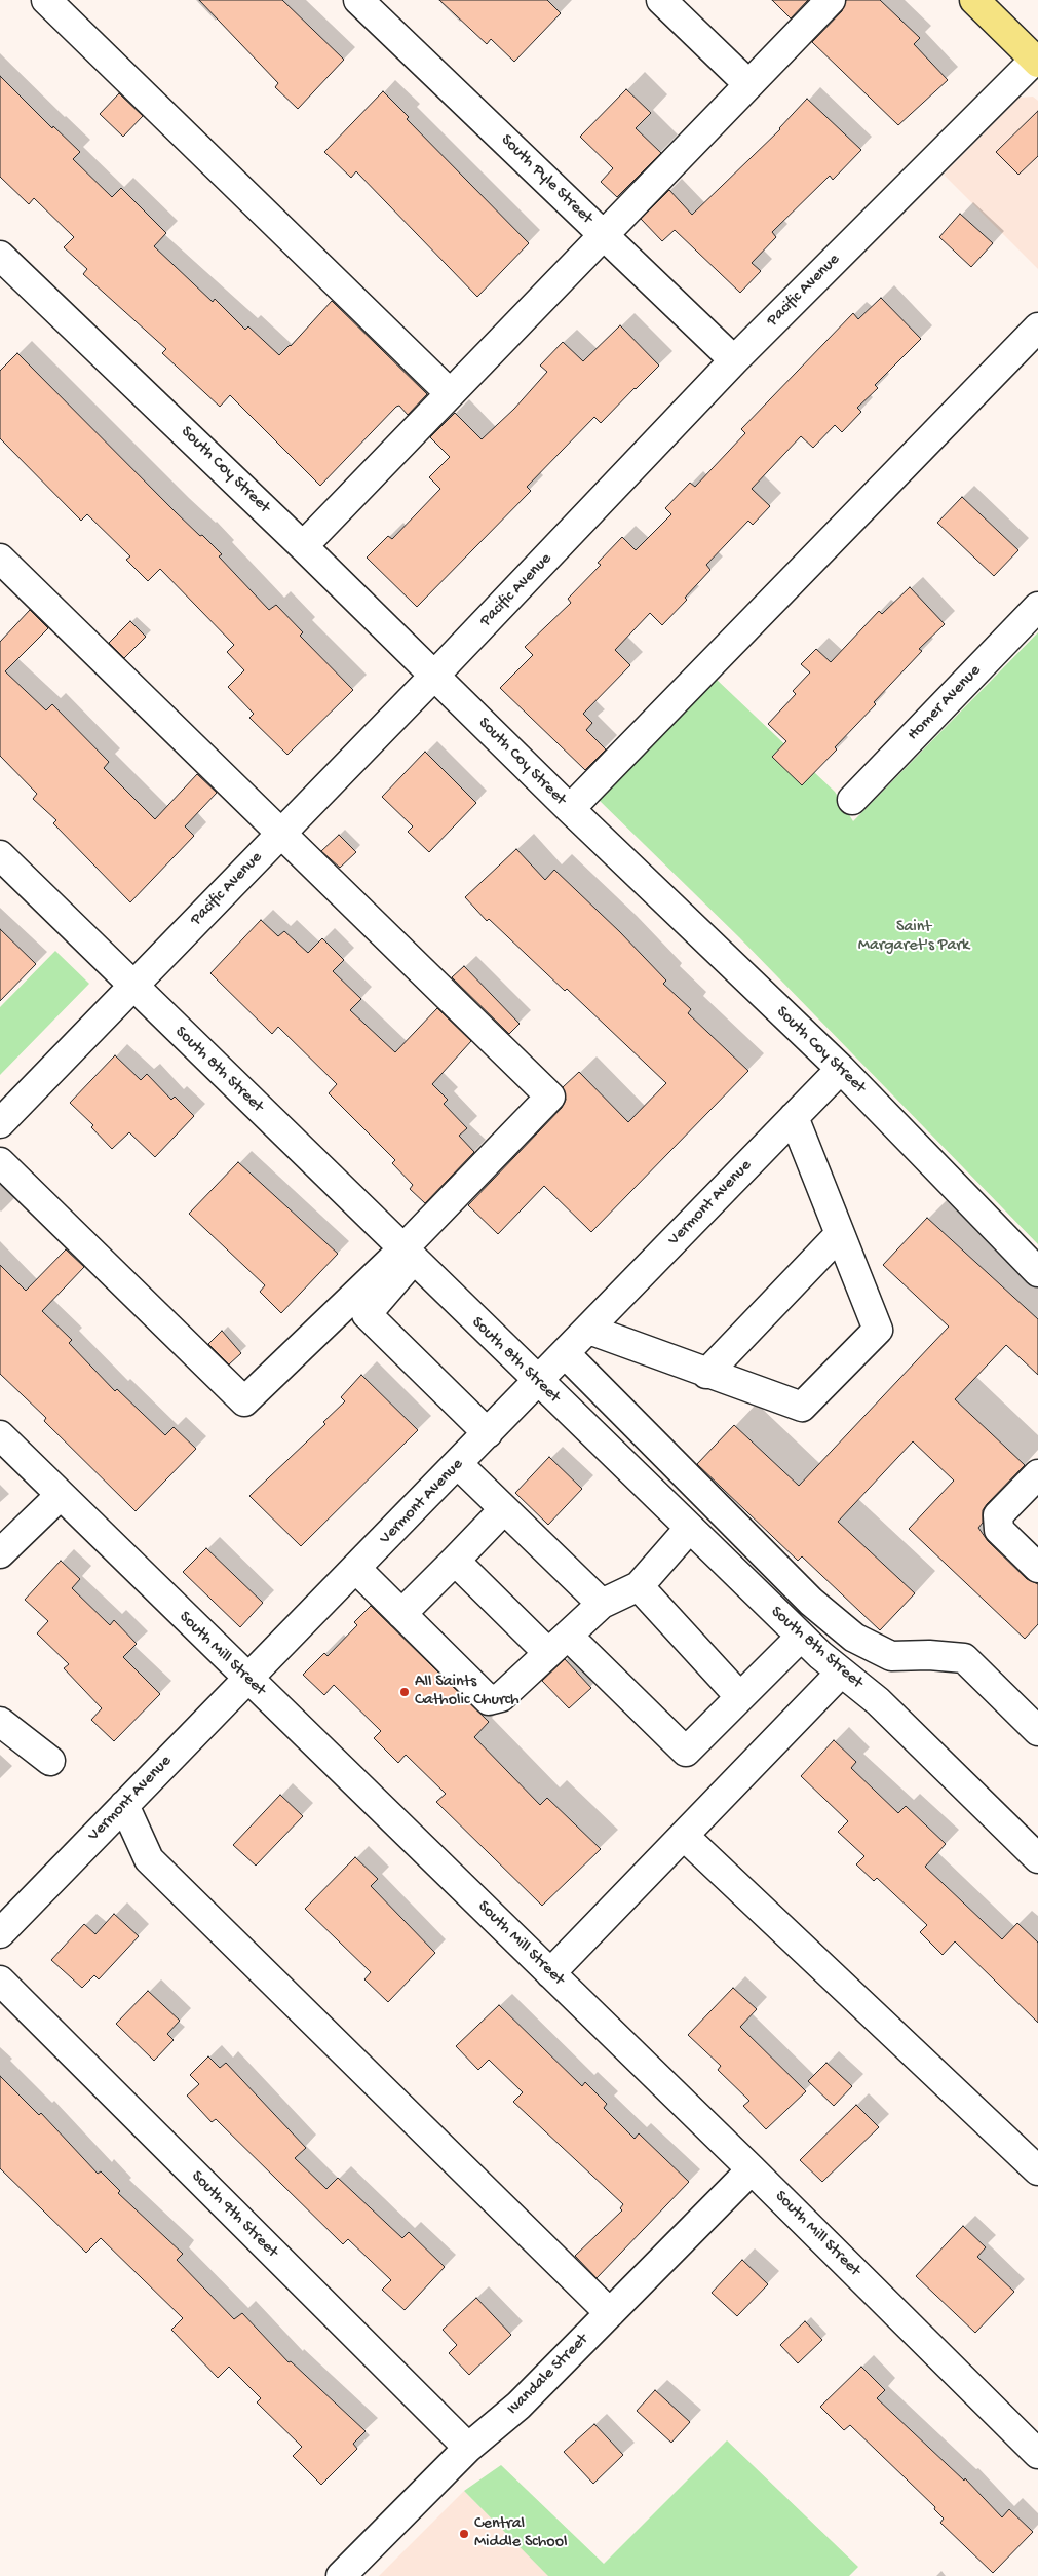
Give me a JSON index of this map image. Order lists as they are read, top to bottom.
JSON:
{
  "streets": {
    "street": [
      "South Pyle Street",
      "Pacific Avenue",
      "South Coy Street",
      "Homer Avenue",
      "South 8th Street",
      "Vermont Avenue",
      "South Mill Street",
      "South 9th Street",
      "Ivandale Street"
    ]
  },
  "crossings": [
    ["South Pyle Street", "Pacific Avenue"],
    ["Pacific Avenue", "South Coy Street"],
    ["Pacific Avenue", "South 8th Street"],
    ["South Coy Street", "Vermont Avenue"],
    ["South 8th Street", "Vermont Avenue"],
    ["Vermont Avenue", "South Mill Street"],
    ["South Mill Street", "Ivandale Street"],
    ["South 9th Street", "Ivandale Street"]
  ],
  "parks": ["Saint Margaret's Park"],
  "places": ["All Saints Catholic Church", "Central Middle School"]
}
